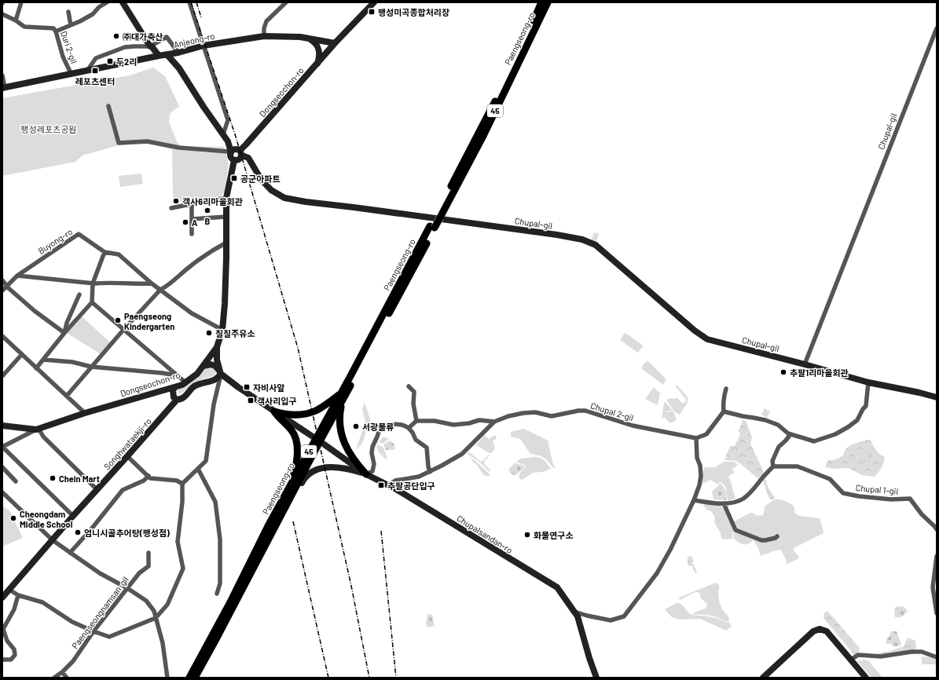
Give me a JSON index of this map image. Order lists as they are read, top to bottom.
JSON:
{
  "streets": {
    "main road": ["Paengseong-ro", "45"],
    "street": [
      "Anjeong-ro",
      "Duri 2-gil",
      "Dongseochon-ro",
      "Chupal-gil",
      "Buyong-ro",
      "Chupal 2-gil",
      "Songhwataekji-ro",
      "Chupal 1-gil",
      "Chupalsandan-ro",
      "Paengseongnamsan-gil"
    ]
  },
  "crossings": [
    ["Paengseong-ro", "Chupalsandan-ro"],
    ["Anjeong-ro", "Duri 2-gil"],
    ["Anjeong-ro", "Dongseochon-ro"],
    ["Dongseochon-ro", "Chupal-gil"],
    ["Chupal 2-gil", "Chupalsandan-ro"]
  ],
  "parks": ["팽성레포츠공원"],
  "places": {
    "transit": [
      "팽성미곡종합처리장",
      "두2리",
      "레포츠센터",
      "공군아파트",
      "자비사앞",
      "객사리입구",
      "추팔공단입구"
    ],
    "other": [
      "㈜대가축산",
      "객사6리마을회관",
      "B",
      "A",
      "Paengseong Kindergarten",
      "칠칠주유소",
      "추팔1리마을회관",
      "서광물류",
      "Chein Mart",
      "Cheongdam Middle School",
      "엄니시골추어탕(팽성점)",
      "화물연구소"
    ]
  }
}
